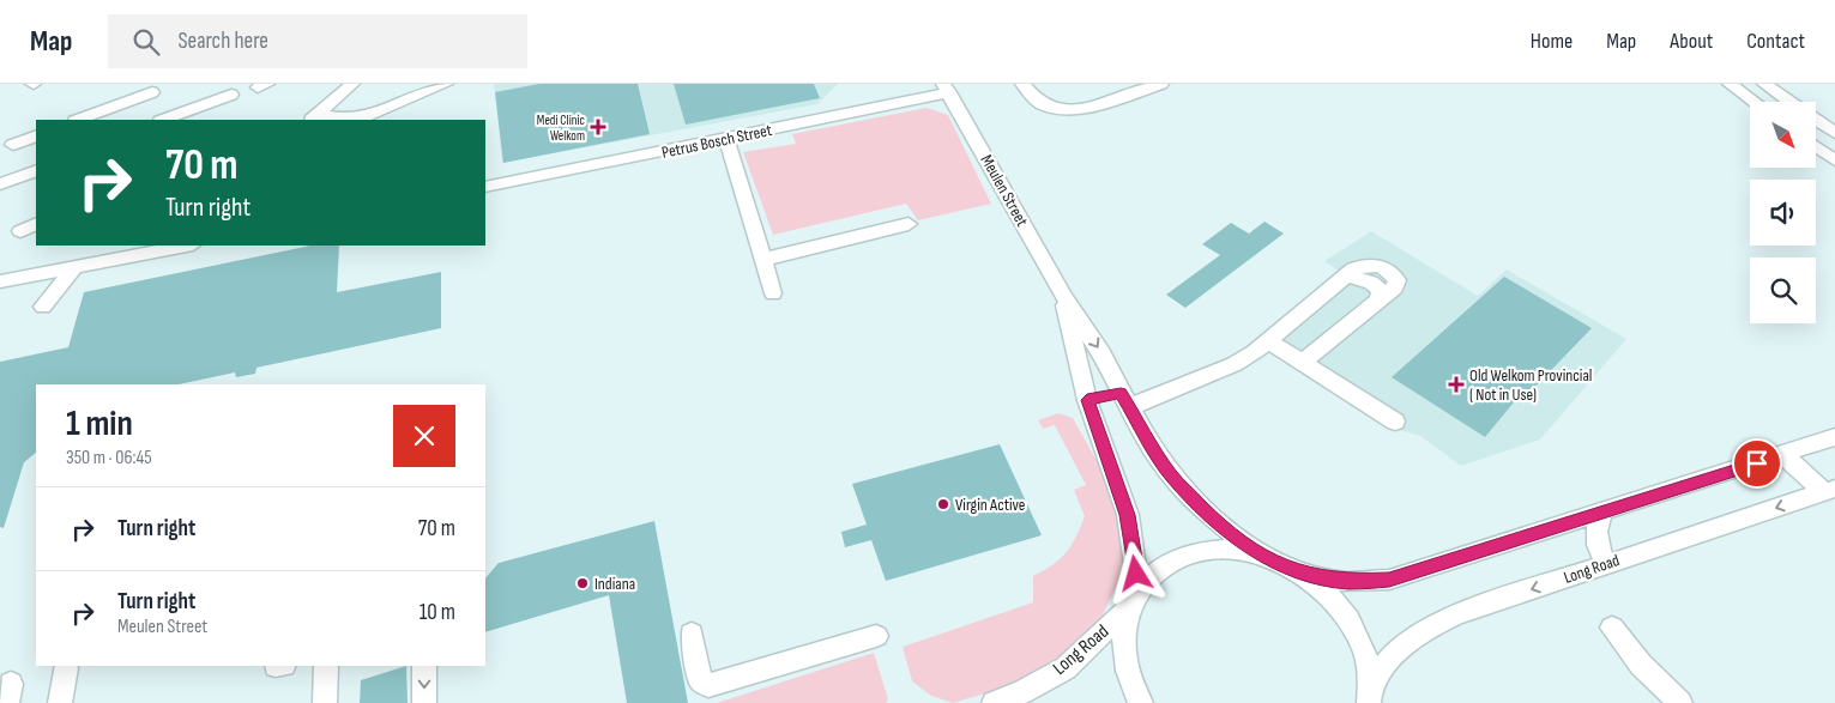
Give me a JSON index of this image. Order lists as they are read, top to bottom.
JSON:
{
  "streets": {
    "street": ["Petrus Bosch Street", "Meulen Street", "Long Road"]
  },
  "crossings": [
    ["Petrus Bosch Street", "Meulen Street"],
    ["Meulen Street", "Long Road"]
  ],
  "places": {
    "health": ["Medi Clinic Welkom", "Old Welkom Provincial ( Not in Use)"],
    "other": ["Virgin Active", "Indiana"]
  },
  "north": "bottom right",
  "page": {
    "header": "Map",
    "search": "Search here",
    "nav": [
      "Home",
      "Map",
      "About",
      "Contact"
    ],
    "turn": ["70 m", "Turn right"],
    "heading": ["1 min", "350 m · 06:45"],
    "list": [
      {
        "name": "Turn right",
        "value": "70 m"
      },
      {
        "name": "Turn right",
        "note": "Meulen Street",
        "value": "10 m"
      }
    ]
  }
}
